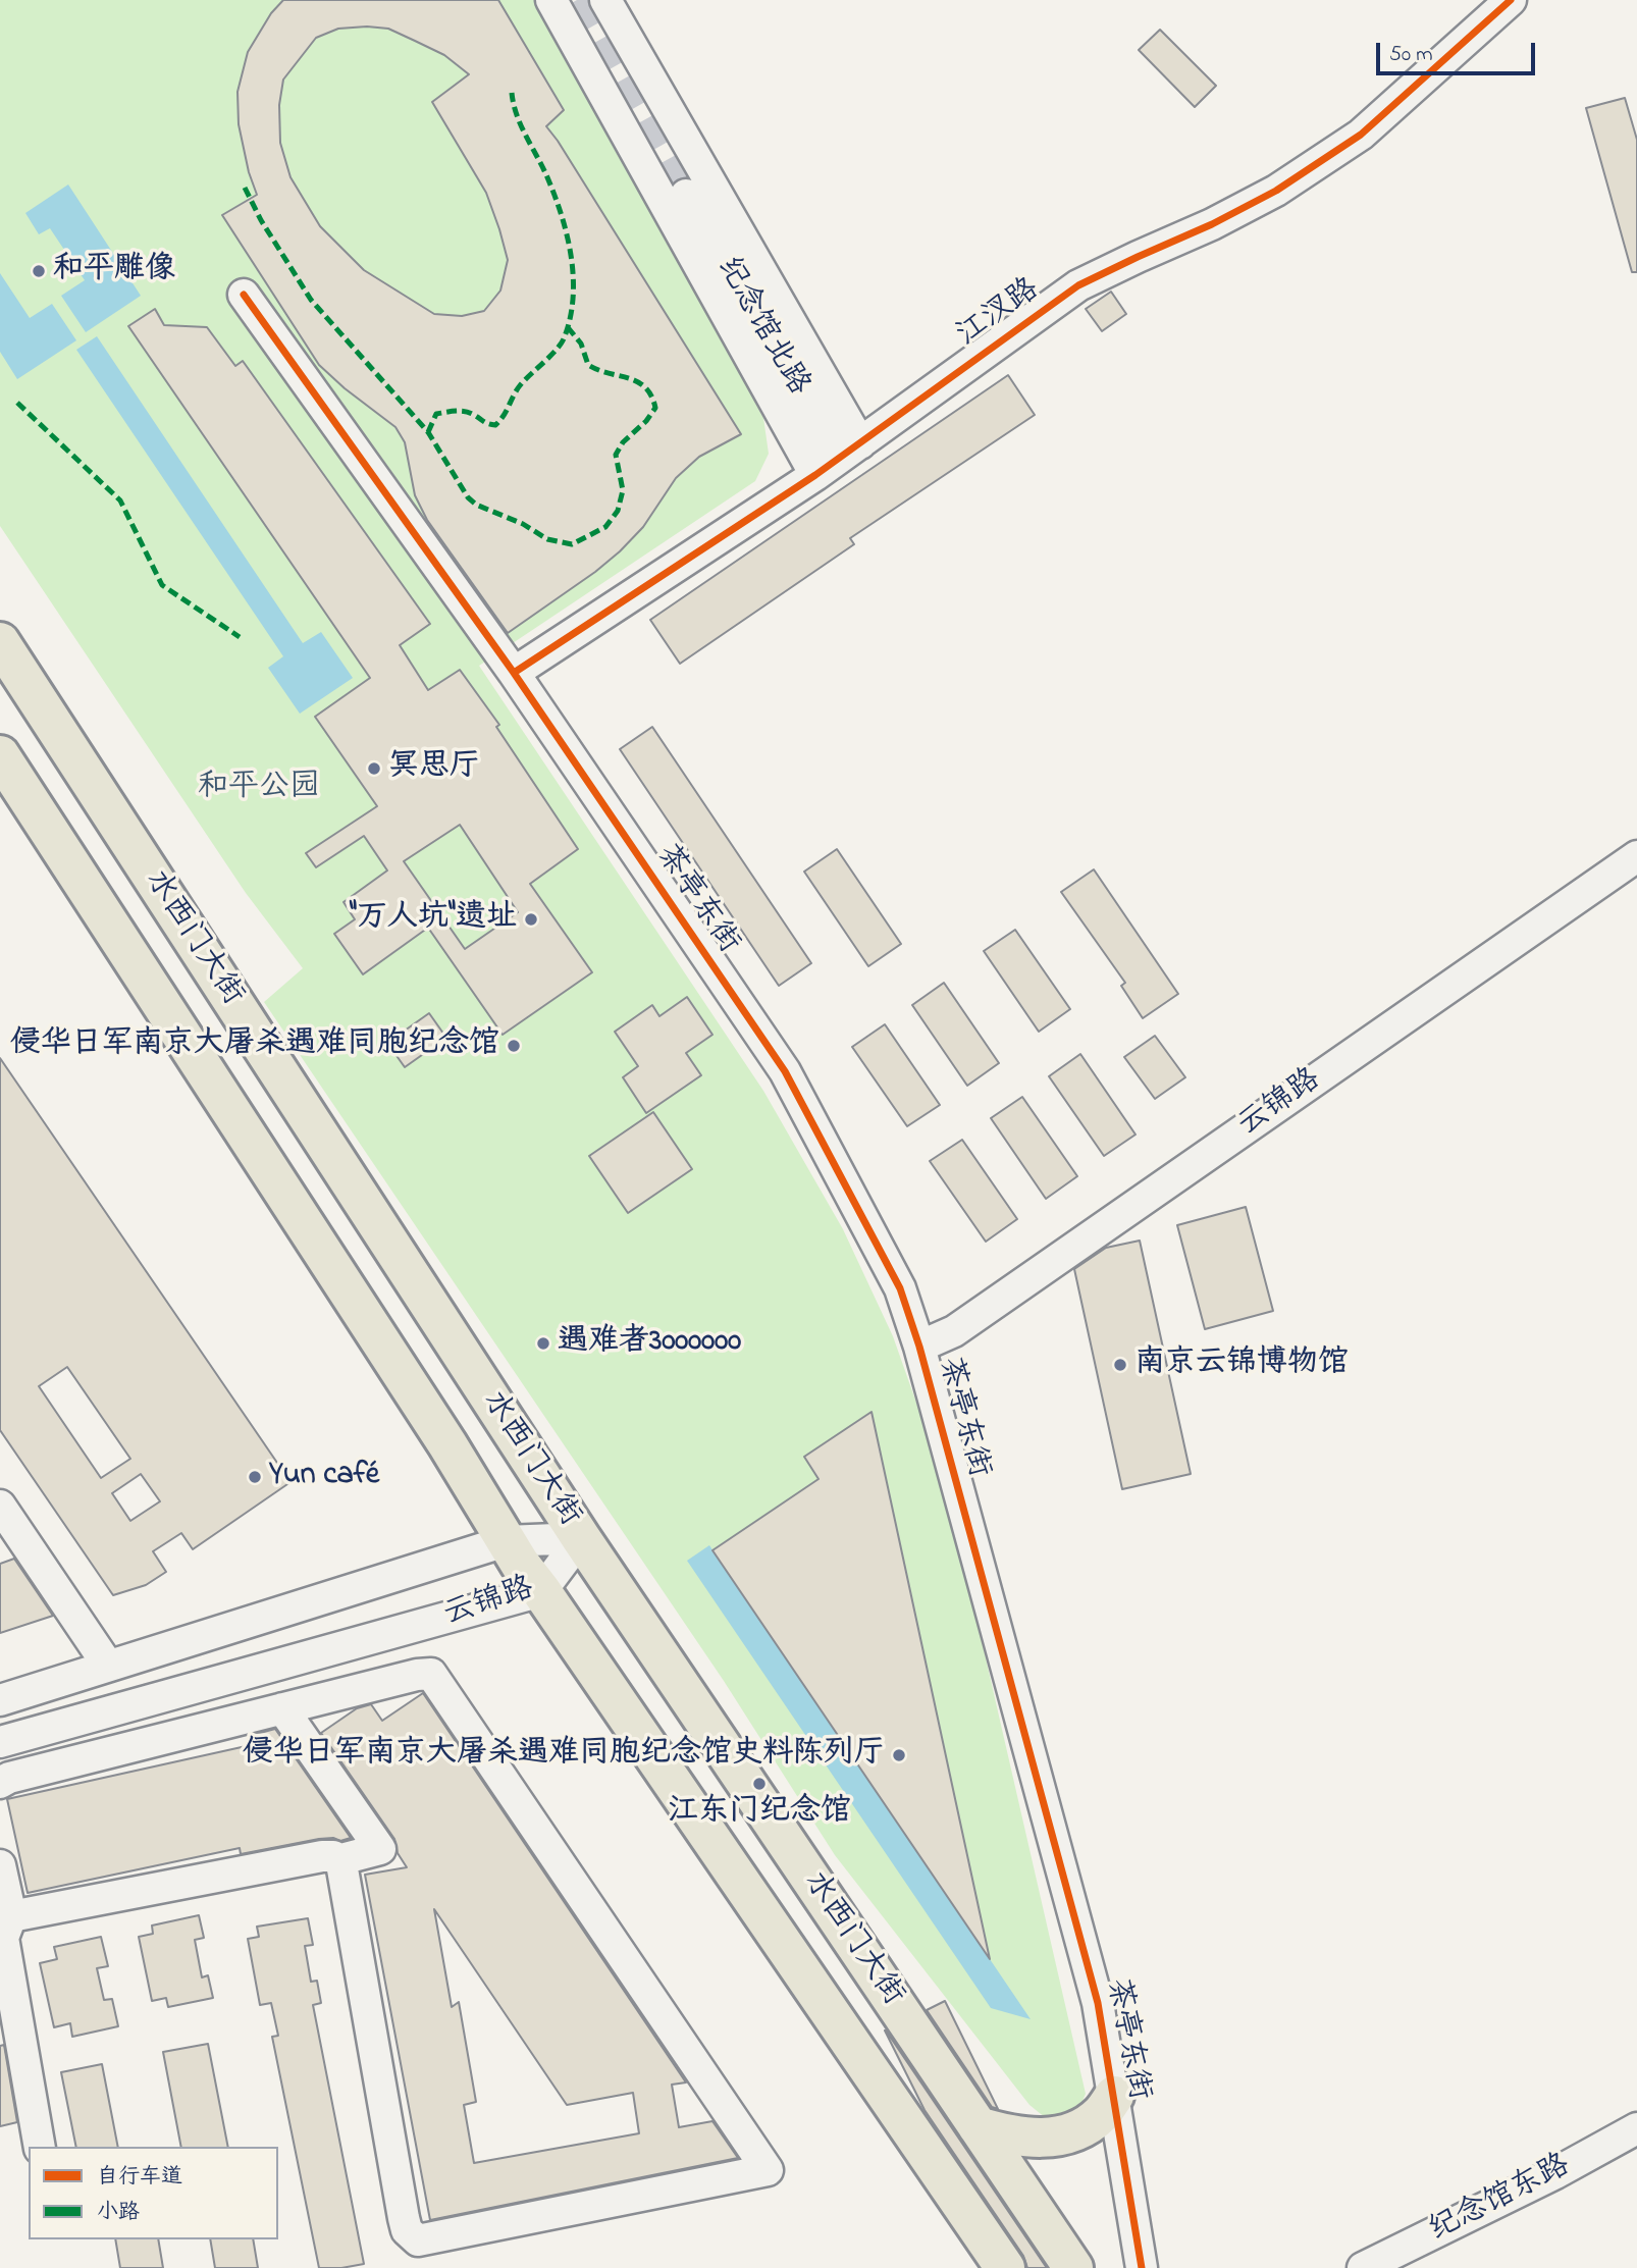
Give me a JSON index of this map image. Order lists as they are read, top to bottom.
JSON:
{
  "streets": {
    "main road": ["水西门大街"],
    "street": [
      "江汊路",
      "纪念馆北路",
      "茶亭东街",
      "云锦路",
      "纪念馆东路"
    ]
  },
  "crossings": [
    ["江汊路", "纪念馆北路"],
    ["江汊路", "茶亭东街"],
    ["茶亭东街", "云锦路"],
    ["水西门大街", "云锦路"]
  ],
  "parks": ["和平公园"],
  "places": [
    "和平雕像",
    "冥思厅",
    "\"万人坑\"遗址",
    "侵华日军南京大屠杀遇难同胞纪念馆",
    "遇难者3000000",
    "南京云锦博物馆",
    "Yun café",
    "侵华日军南京大屠杀遇难同胞纪念馆史料陈列厅",
    "江东门纪念馆"
  ],
  "legend": ["自行车道", "小路"],
  "scale_bar": "50 m"
}
